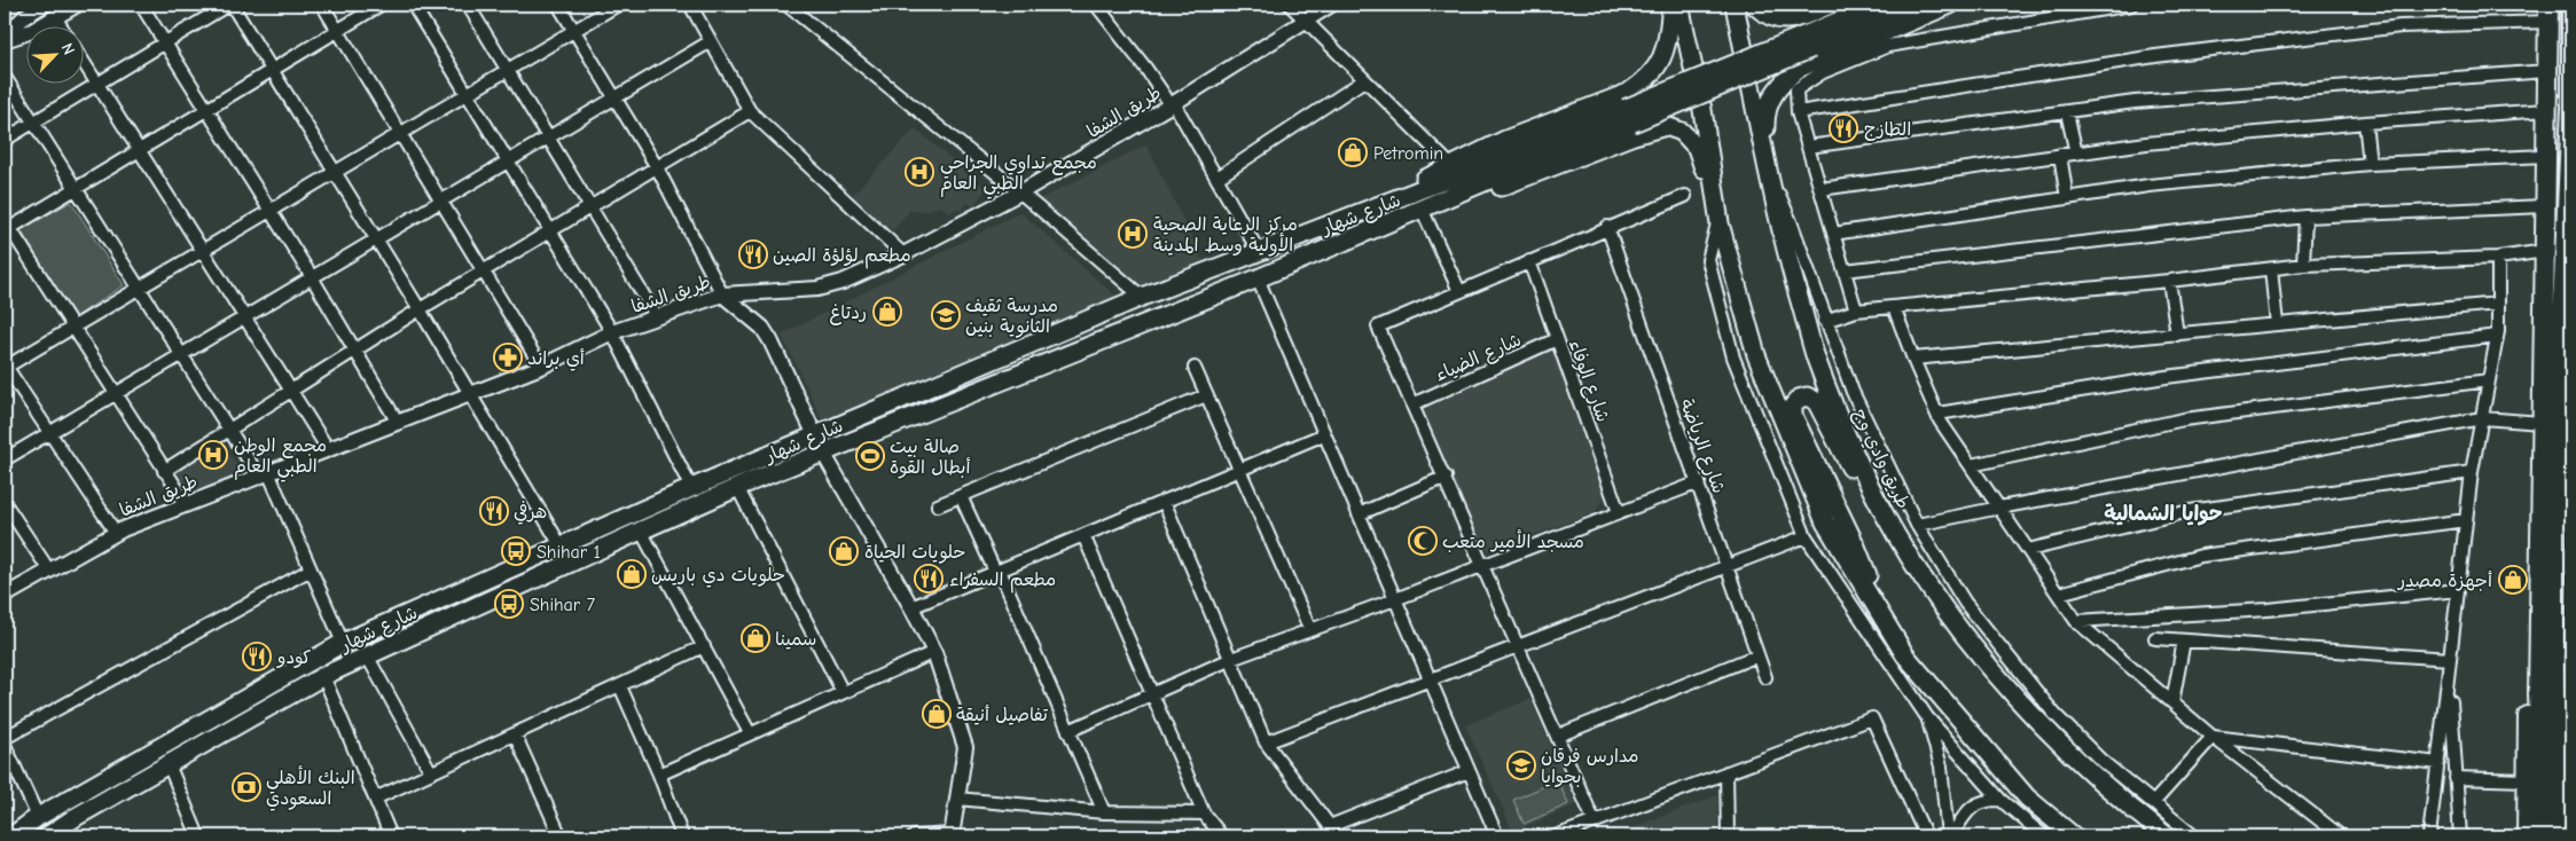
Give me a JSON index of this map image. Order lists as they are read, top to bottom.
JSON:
{
  "streets": {
    "main road": ["شارع شهار", "طريق وادي وج"],
    "street": [
      "طريق الشفا",
      "شارع الضياء",
      "شارع الوفاء",
      "شارع الرياضة"
    ]
  },
  "crossings": [
    ["شارع الضياء", "شارع الوفاء"]
  ],
  "districts": ["حوايا الشمالية"],
  "places": {
    "restaurant": [
      "الطازج",
      "مطعم لؤلؤة الصين",
      "هرفي",
      "مطعم السفراء",
      "كودو"
    ],
    "shop": [
      "Petromin",
      "ردتاغ",
      "حلويات الحياة",
      "حلويات دي باريس",
      "أجهزة مصدر",
      "سمينا",
      "تفاصيل أنيقة"
    ],
    "hospital": ["مجمع تداوي الجراحي الطبي العام", "مركز الرعاية الصحية الأولية وسط المدينة", "مجمع الوطن الطبي العام"],
    "school or university": ["مدرسة ثقيف الثانوية بنين", "مدارس فرقان بحوايا"],
    "pharmacy": ["أي براند"],
    "sports": ["صالة بيت أبطال القوة"],
    "mosque": ["مسجد الأمير متعب"],
    "bus stop": ["Shihar 1", "Shihar 7"],
    "bank": ["البنك الأهلي السعودي"]
  },
  "north": "top right"
}
